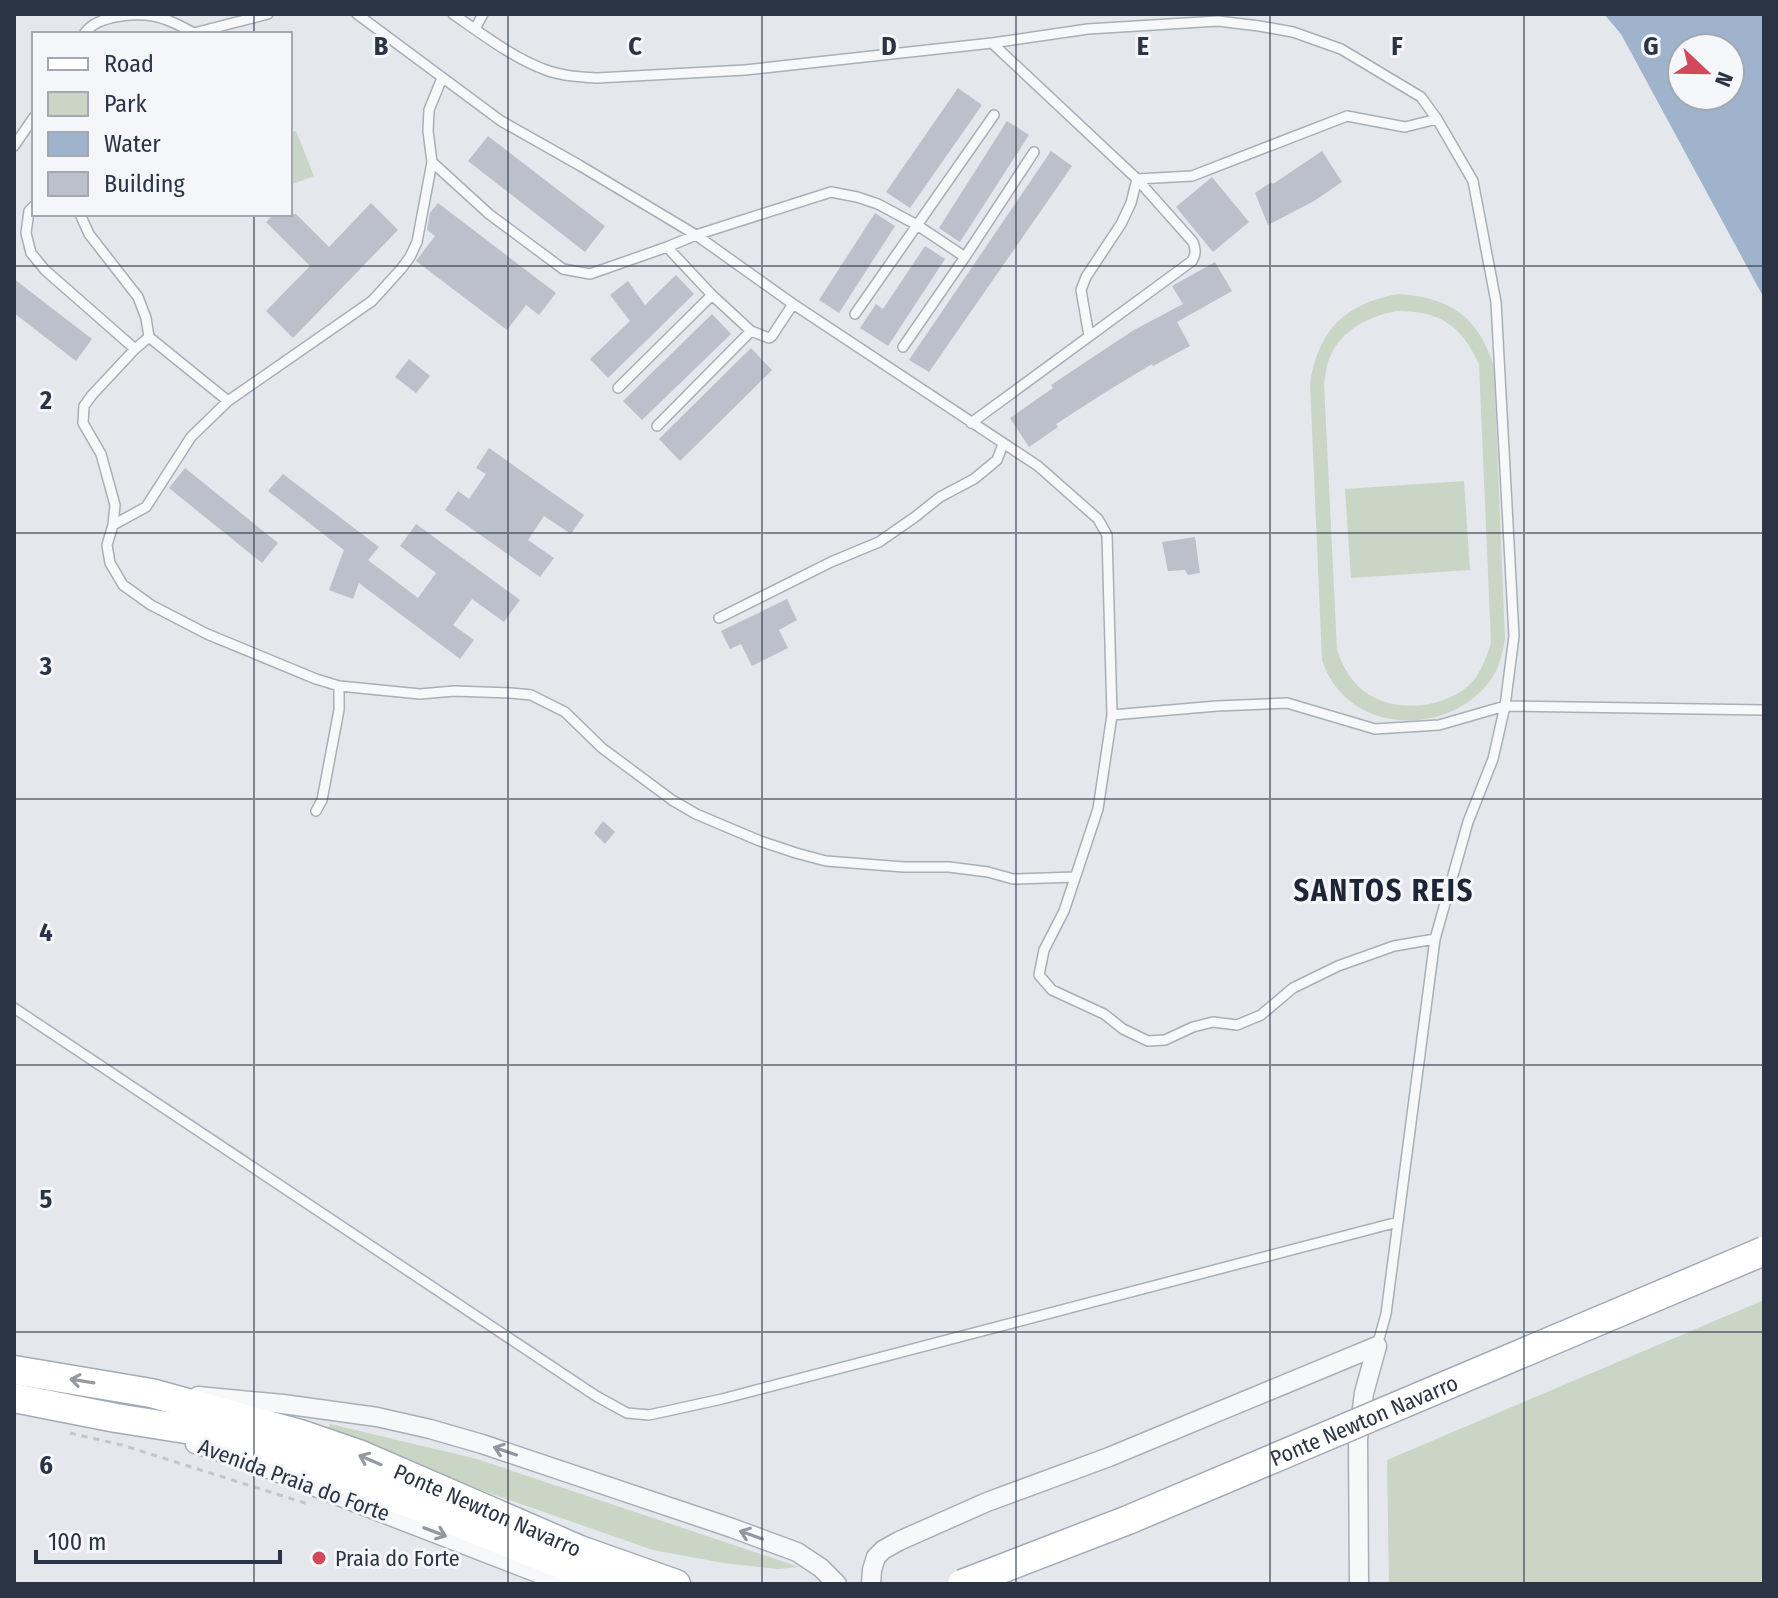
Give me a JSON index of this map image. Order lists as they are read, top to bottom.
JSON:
{
  "streets": {
    "main road": ["Ponte Newton Navarro"],
    "street": ["Avenida Praia do Forte"]
  },
  "districts": ["SANTOS REIS"],
  "places": ["Praia do Forte"],
  "legend": [
    "Road",
    "Park",
    "Water",
    "Building"
  ],
  "scale_bar": "100 m",
  "north": "right",
  "grid": {
    "columns": [
      "B",
      "C",
      "D",
      "E",
      "F",
      "G"
    ],
    "rows": [
      "2",
      "3",
      "4",
      "5",
      "6"
    ]
  }
}
